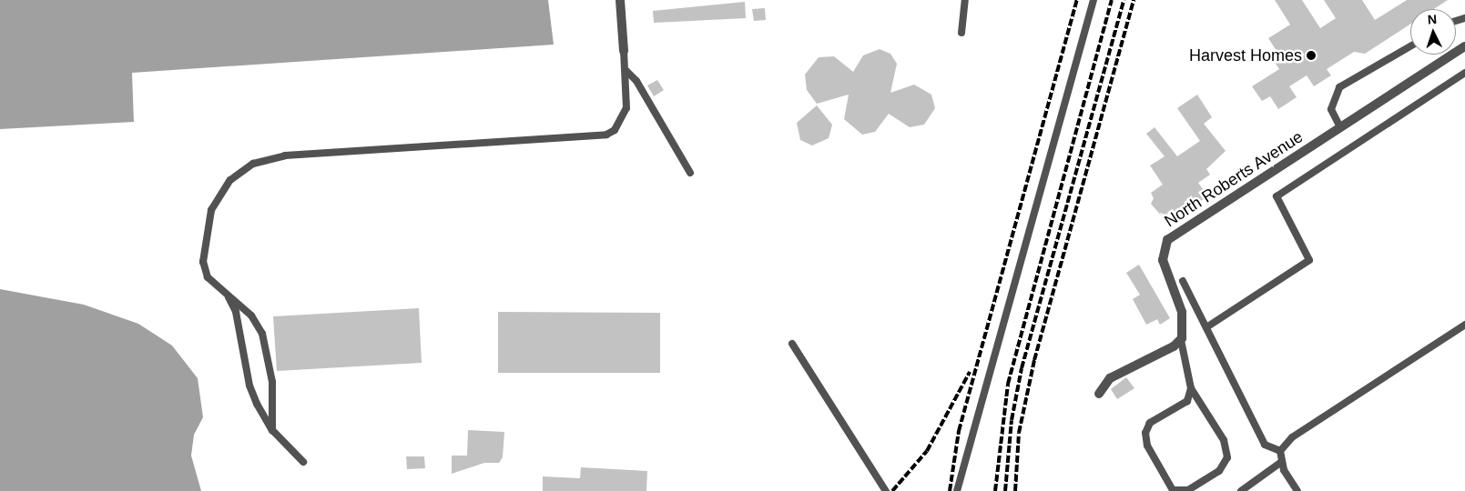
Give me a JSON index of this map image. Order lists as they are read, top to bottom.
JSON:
{
  "streets": {
    "street": ["North Roberts Avenue"]
  },
  "places": ["Harvest Homes"],
  "north": "top"
}
